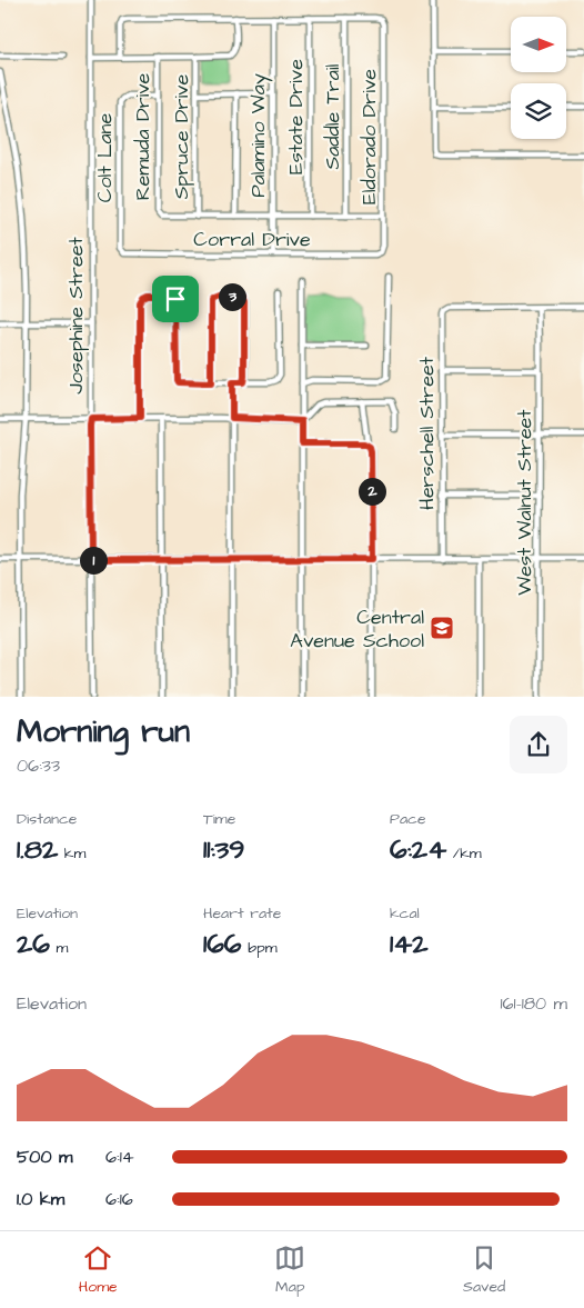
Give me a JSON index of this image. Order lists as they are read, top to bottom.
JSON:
{
  "streets": {
    "street": [
      "Estate Drive",
      "Saddle Trail",
      "Palamino Way",
      "Remuda Drive",
      "Spruce Drive",
      "Eldorado Drive",
      "Colt Lane",
      "Corral Drive",
      "Josephine Street",
      "Herschell Street",
      "West Walnut Street"
    ]
  },
  "crossings": [
    ["Saddle Trail", "Eldorado Drive"],
    ["Palamino Way", "Corral Drive"],
    ["Remuda Drive", "Spruce Drive"],
    ["Remuda Drive", "Colt Lane"],
    ["Eldorado Drive", "Corral Drive"],
    ["Colt Lane", "Corral Drive"],
    ["Herschell Street", "West Walnut Street"]
  ],
  "places": {
    "school or university": ["Central Avenue School"]
  },
  "north": "right",
  "page": {
    "pins": ["3", "2", "1"],
    "heading": ["Morning run", "06:33"],
    "stats": [
      ["Distance", "1.82 km"],
      ["Time", "11:39"],
      ["Pace", "6:24 /km"],
      ["Elevation", "26 m"],
      ["Heart rate", "166 bpm"],
      ["kcal", "142"]
    ],
    "chart": ["Elevation", "161–180 m"],
    "list": [
      {
        "name": "500 m",
        "note": "6:14"
      },
      {
        "name": "1.0 km",
        "note": "6:16"
      }
    ],
    "tabs": ["Home", "Map", "Saved"]
  }
}
